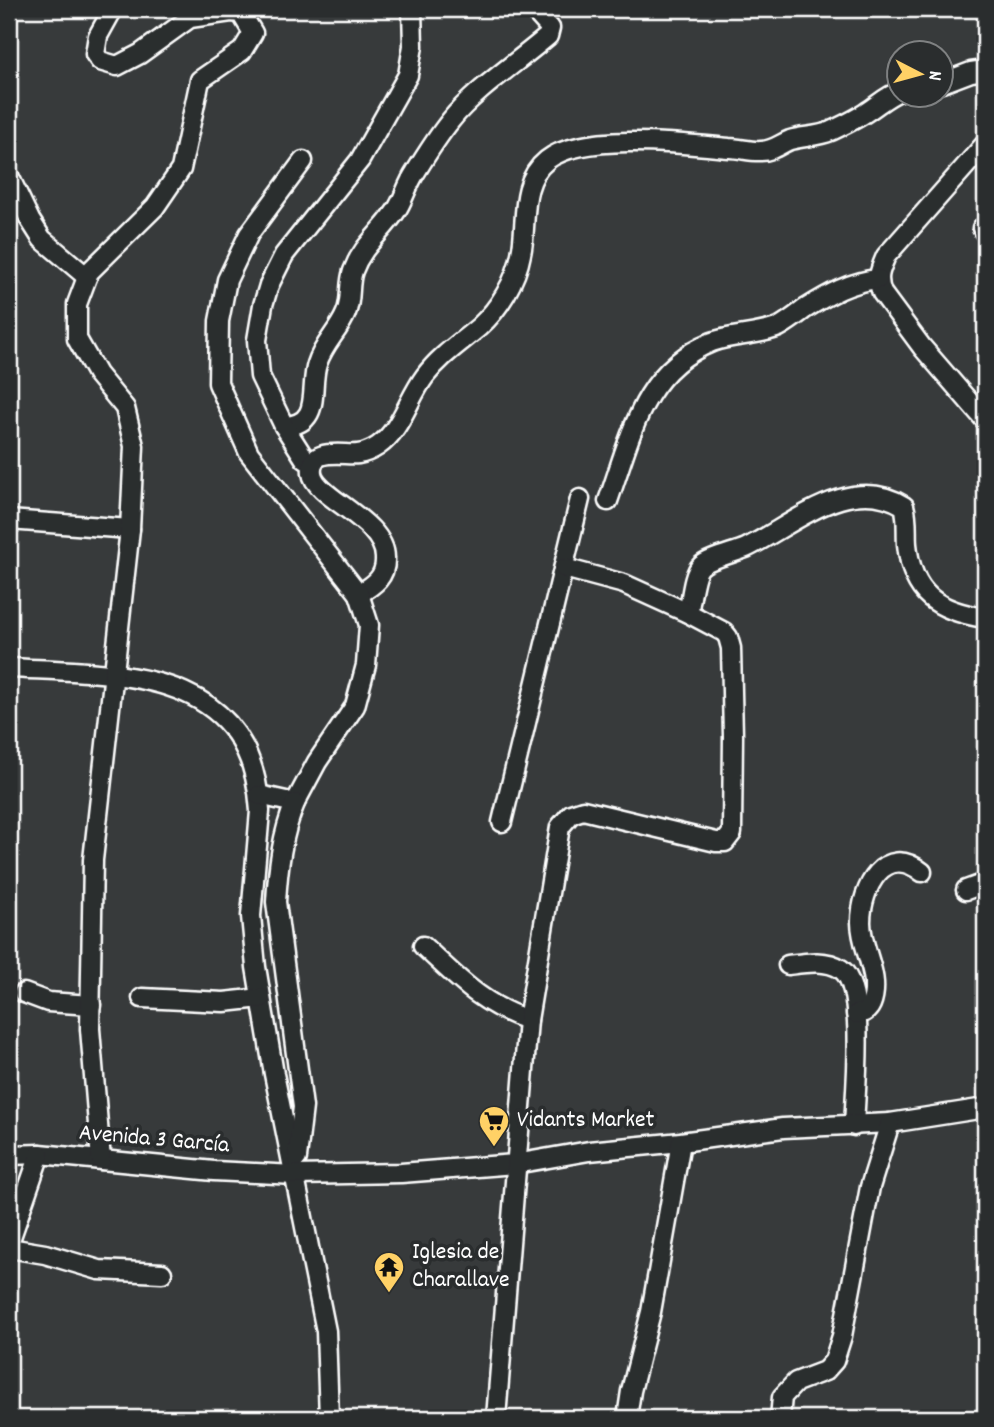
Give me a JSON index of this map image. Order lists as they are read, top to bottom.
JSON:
{
  "streets": {
    "street": ["Avenida 3 García"]
  },
  "places": {
    "supermarket": ["Vidants Market"],
    "temple": ["Iglesia de Charallave"]
  },
  "north": "right"
}
